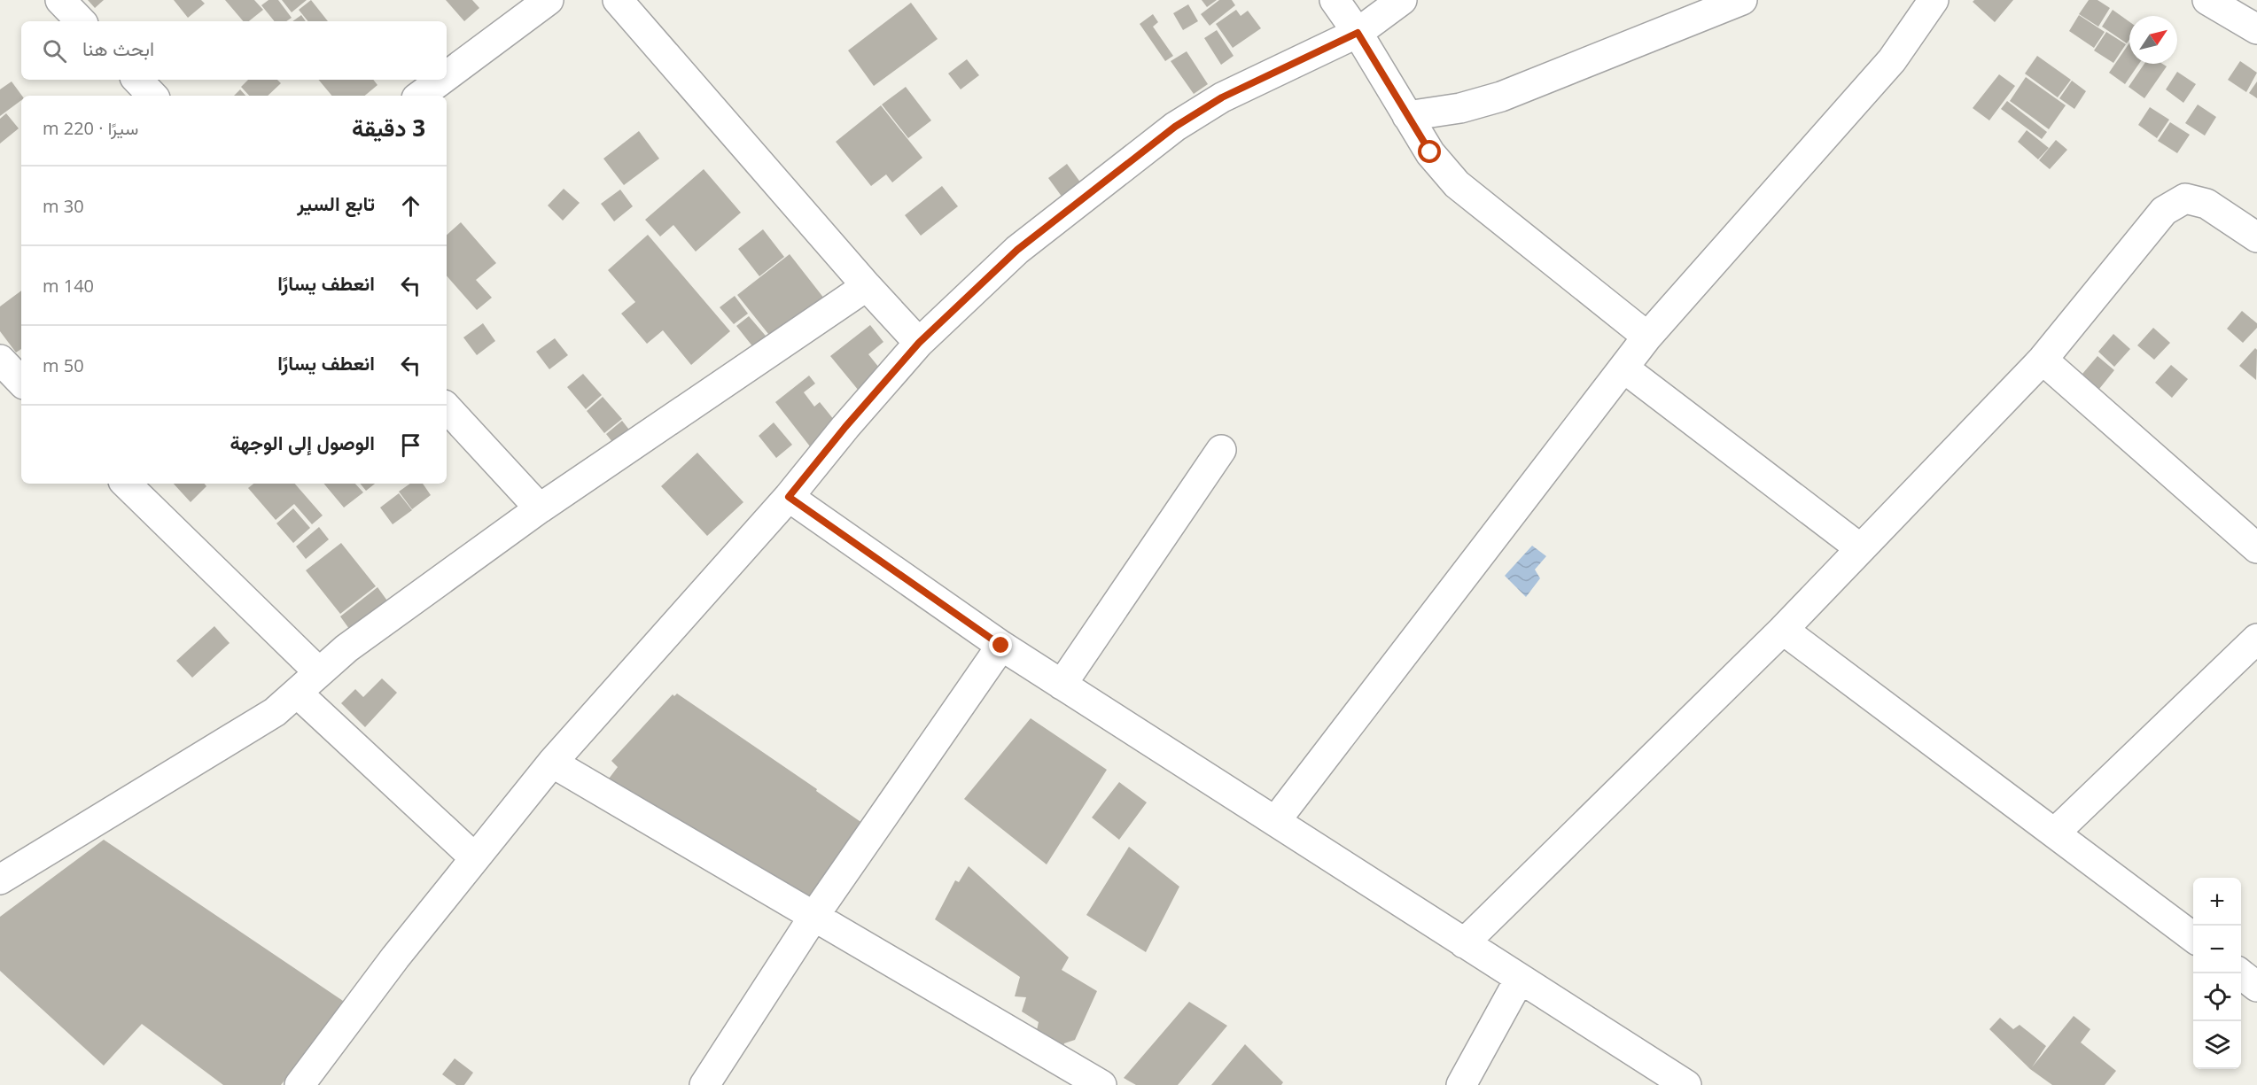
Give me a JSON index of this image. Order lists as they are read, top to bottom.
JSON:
{
  "north": "top right",
  "page": {
    "search": "ابحث هنا",
    "heading": ["3 دقيقة", "سيرًا · 220 m"],
    "list": [
      ["تابع السير", "30 m"],
      ["انعطف يسارًا", "140 m"],
      ["انعطف يسارًا", "50 m"],
      "الوصول إلى الوجهة"
    ],
    "map_buttons": ["+", "−"]
  }
}
